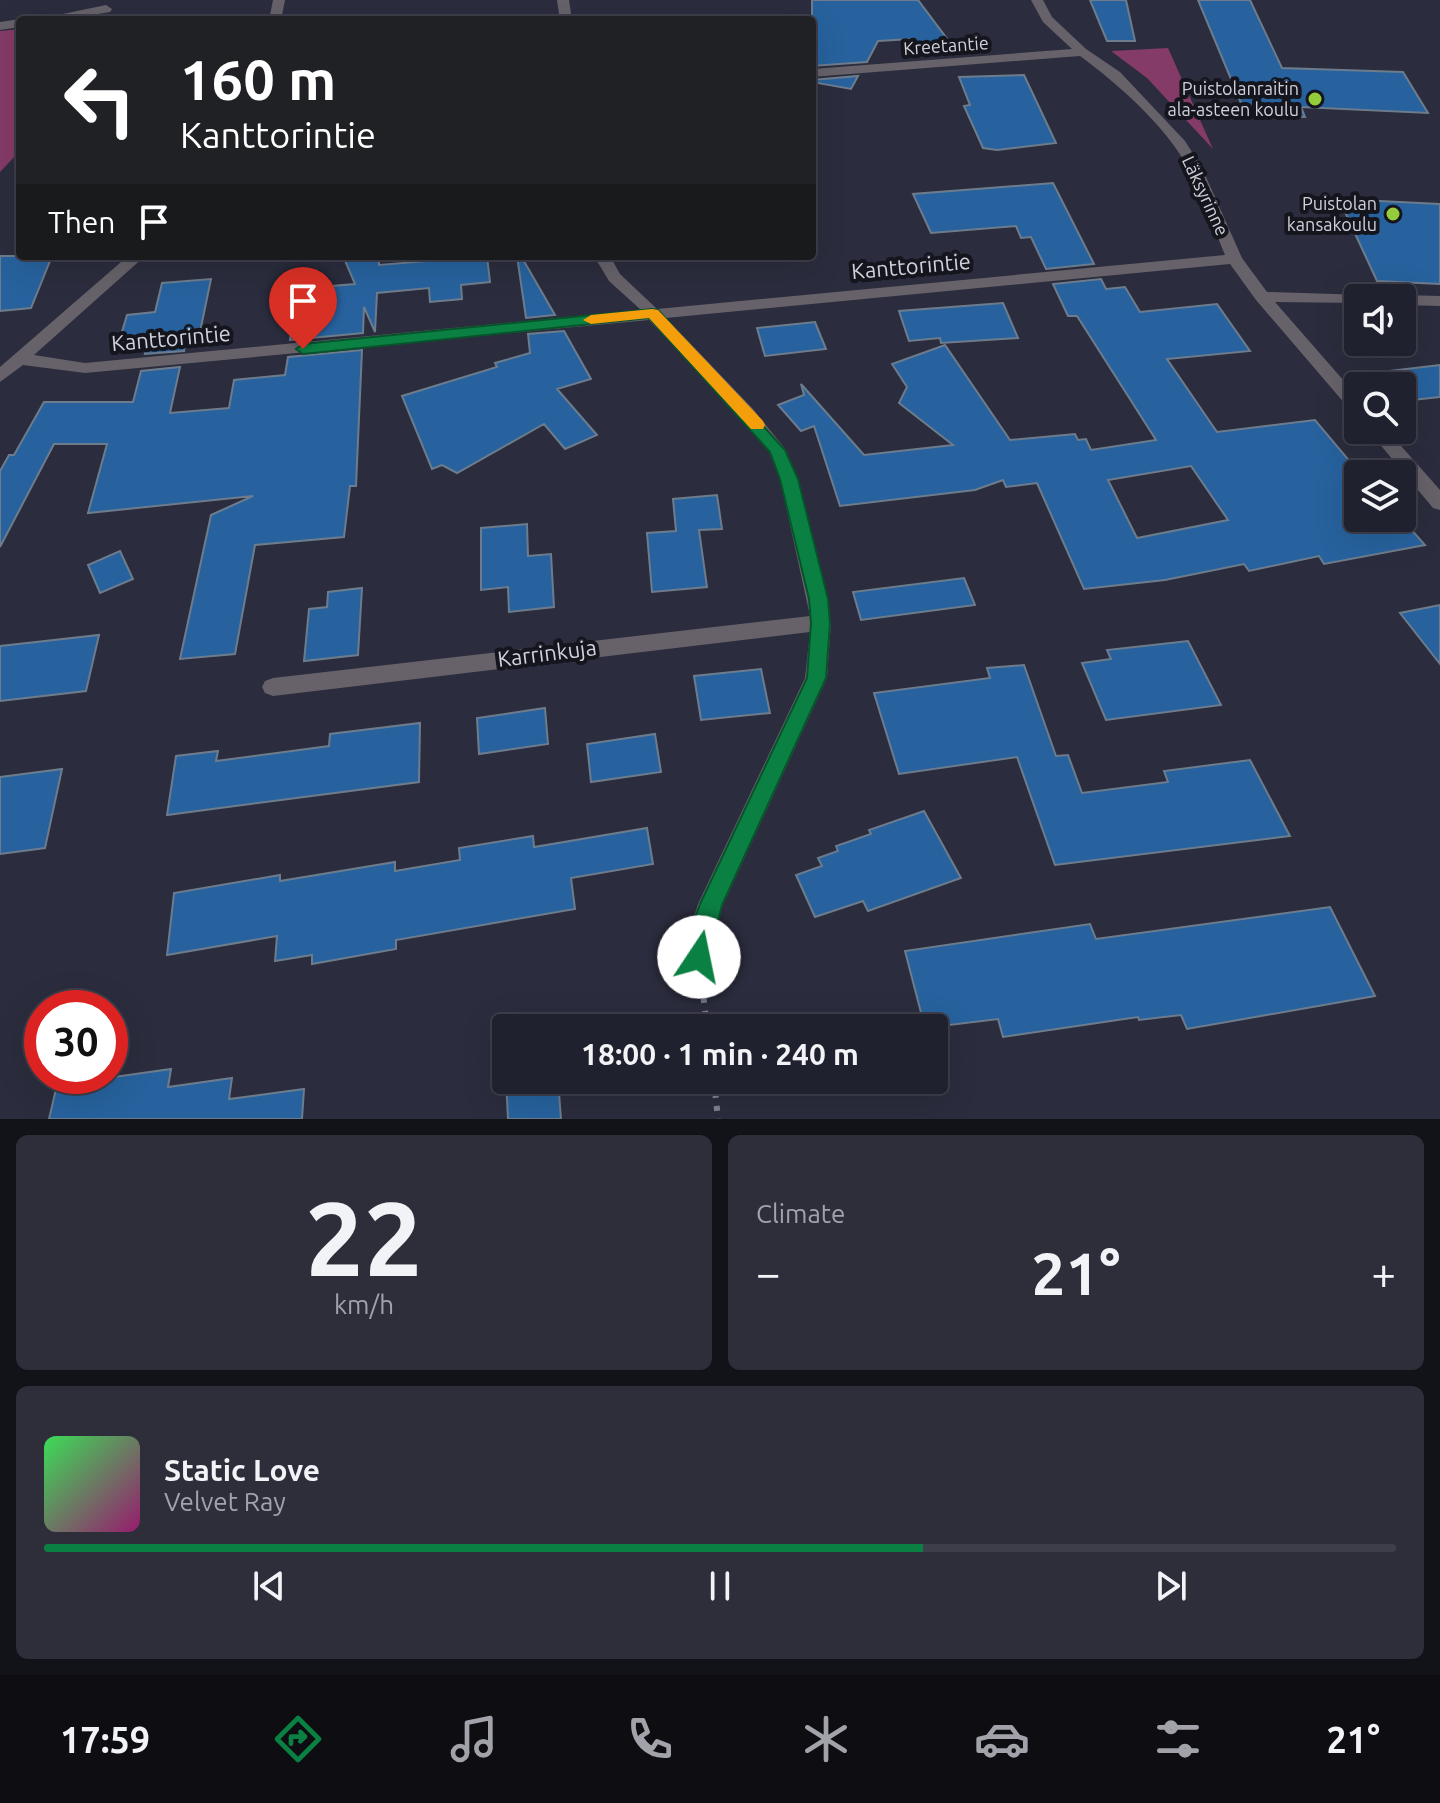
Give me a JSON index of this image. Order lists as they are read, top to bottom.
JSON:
{
  "streets": {
    "street": [
      "Kreetantie",
      "Läksyrinne",
      "Kanttorintie",
      "Karrinkuja"
    ]
  },
  "crossings": [
    ["Kreetantie", "Läksyrinne"],
    ["Läksyrinne", "Kanttorintie"]
  ],
  "places": ["Puistolanraitin ala-asteen koulu", "Puistolan kansakoulu"],
  "page": {
    "turn": ["160 m", "Kanttorintie"],
    "then": "Then",
    "limit": "30",
    "trip": "18:00 · 1 min · 240 m",
    "tile": [
      ["22", "km/h"],
      "Climate"
    ],
    "heat": ["−", "21°", "+"],
    "song": ["Static Love", "Velvet Ray"],
    "tabs": ["17:59", "21°"]
  }
}
